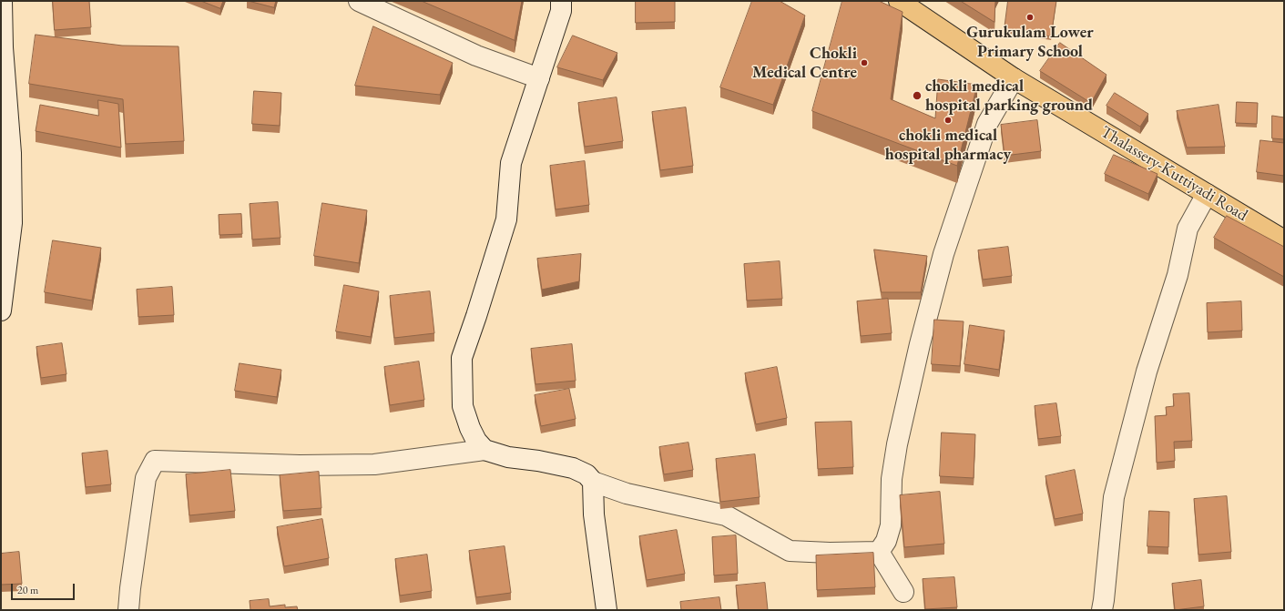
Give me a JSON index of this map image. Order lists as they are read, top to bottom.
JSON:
{
  "streets": {
    "main road": ["Thalassery-Kuttiyadi Road"]
  },
  "places": [
    "Gurukulam Lower Primary School",
    "Chokli Medical Centre",
    "chokli medical hospital parking ground",
    "chokli medical hospital pharmacy"
  ],
  "scale_bar": "20 m"
}
